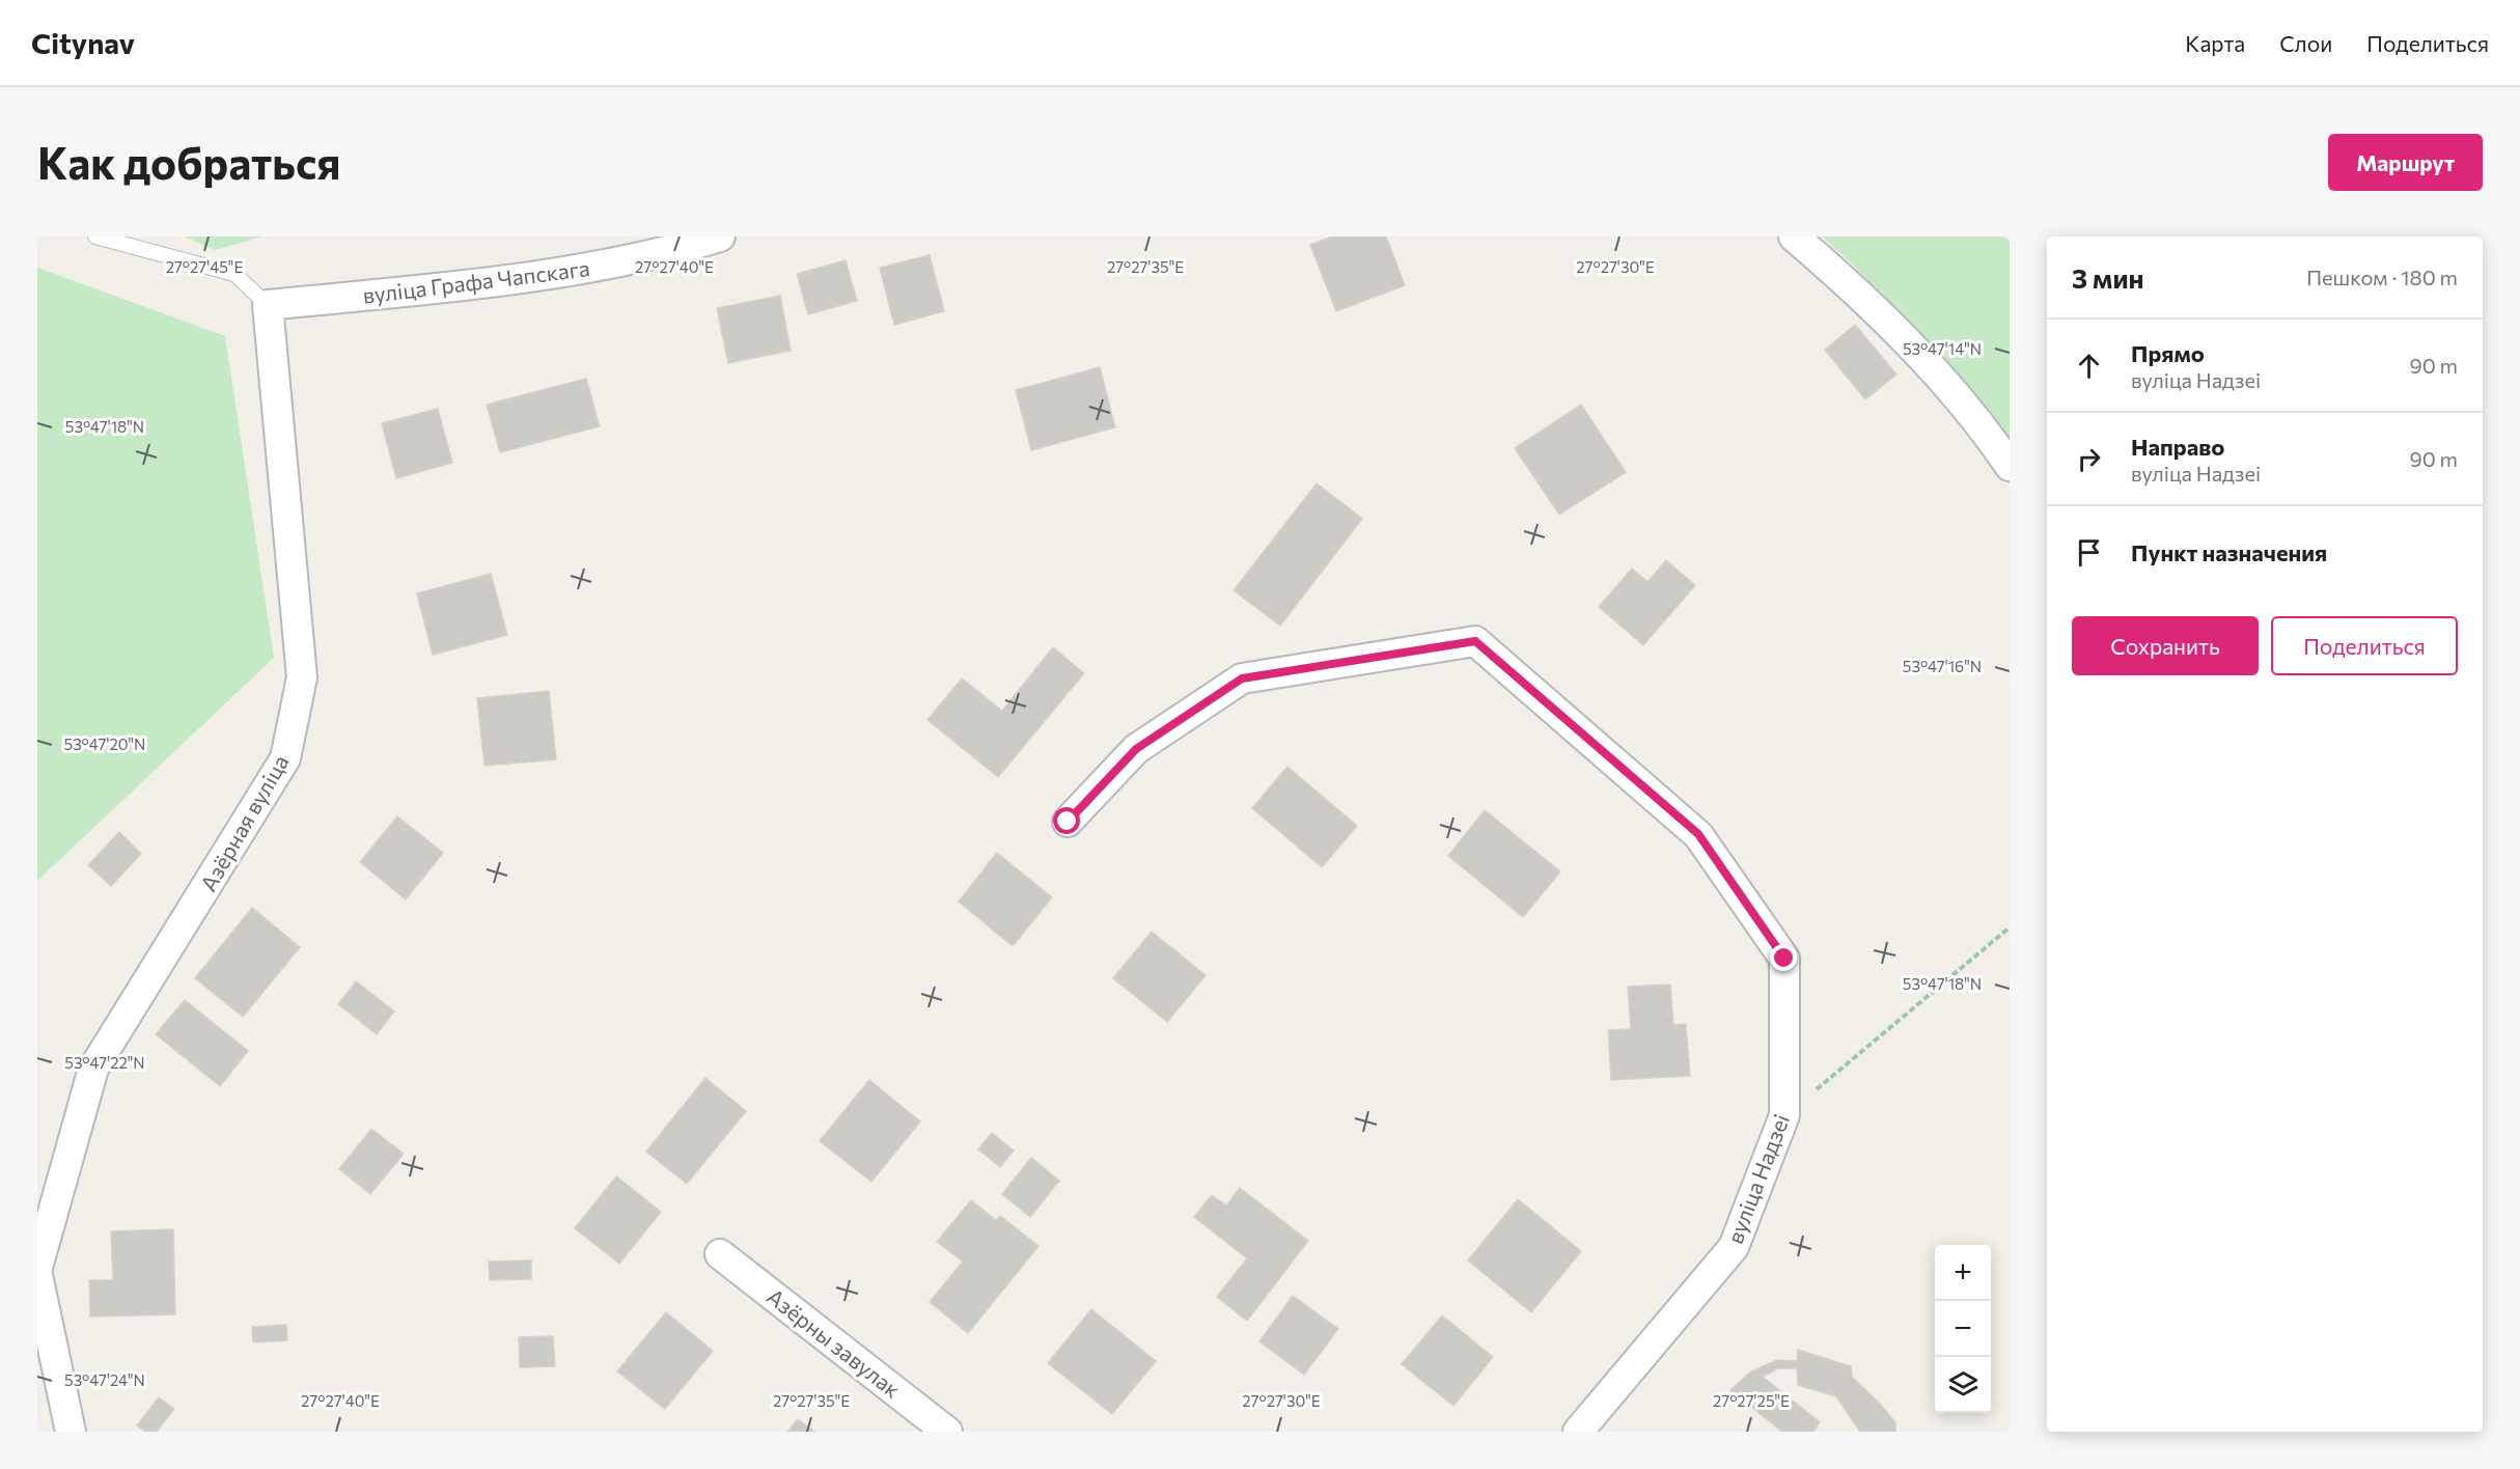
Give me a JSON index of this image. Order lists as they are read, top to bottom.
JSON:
{
  "streets": {
    "street": [
      "вуліца Графа Чапскага",
      "Азёрная вуліца",
      "вуліца Надзеі",
      "Азёрны завулак"
    ]
  },
  "crossings": [
    ["вуліца Графа Чапскага", "Азёрная вуліца"]
  ],
  "page": {
    "header": "Citynav",
    "nav": ["Карта", "Слои", "Поделиться"],
    "buttons": [
      "Маршрут",
      ["Сохранить", "Поделиться"]
    ],
    "title": "Как добраться",
    "heading": ["3 мин", "Пешком · 180 m"],
    "list": [
      ["Прямо", "вуліца Надзеі", "90 m"],
      ["Направо", "вуліца Надзеі", "90 m"],
      "Пункт назначения"
    ],
    "map_buttons": ["+", "−"]
  },
  "coordinates": [
    "27°27'45\"E",
    "27°27'40\"E",
    "27°27'35\"E",
    "27°27'30\"E",
    "53°47'14\"N",
    "53°47'18\"N",
    "53°47'16\"N",
    "53°47'20\"N",
    "53°47'22\"N",
    "53°47'24\"N",
    "27°27'25\"E"
  ]
}
